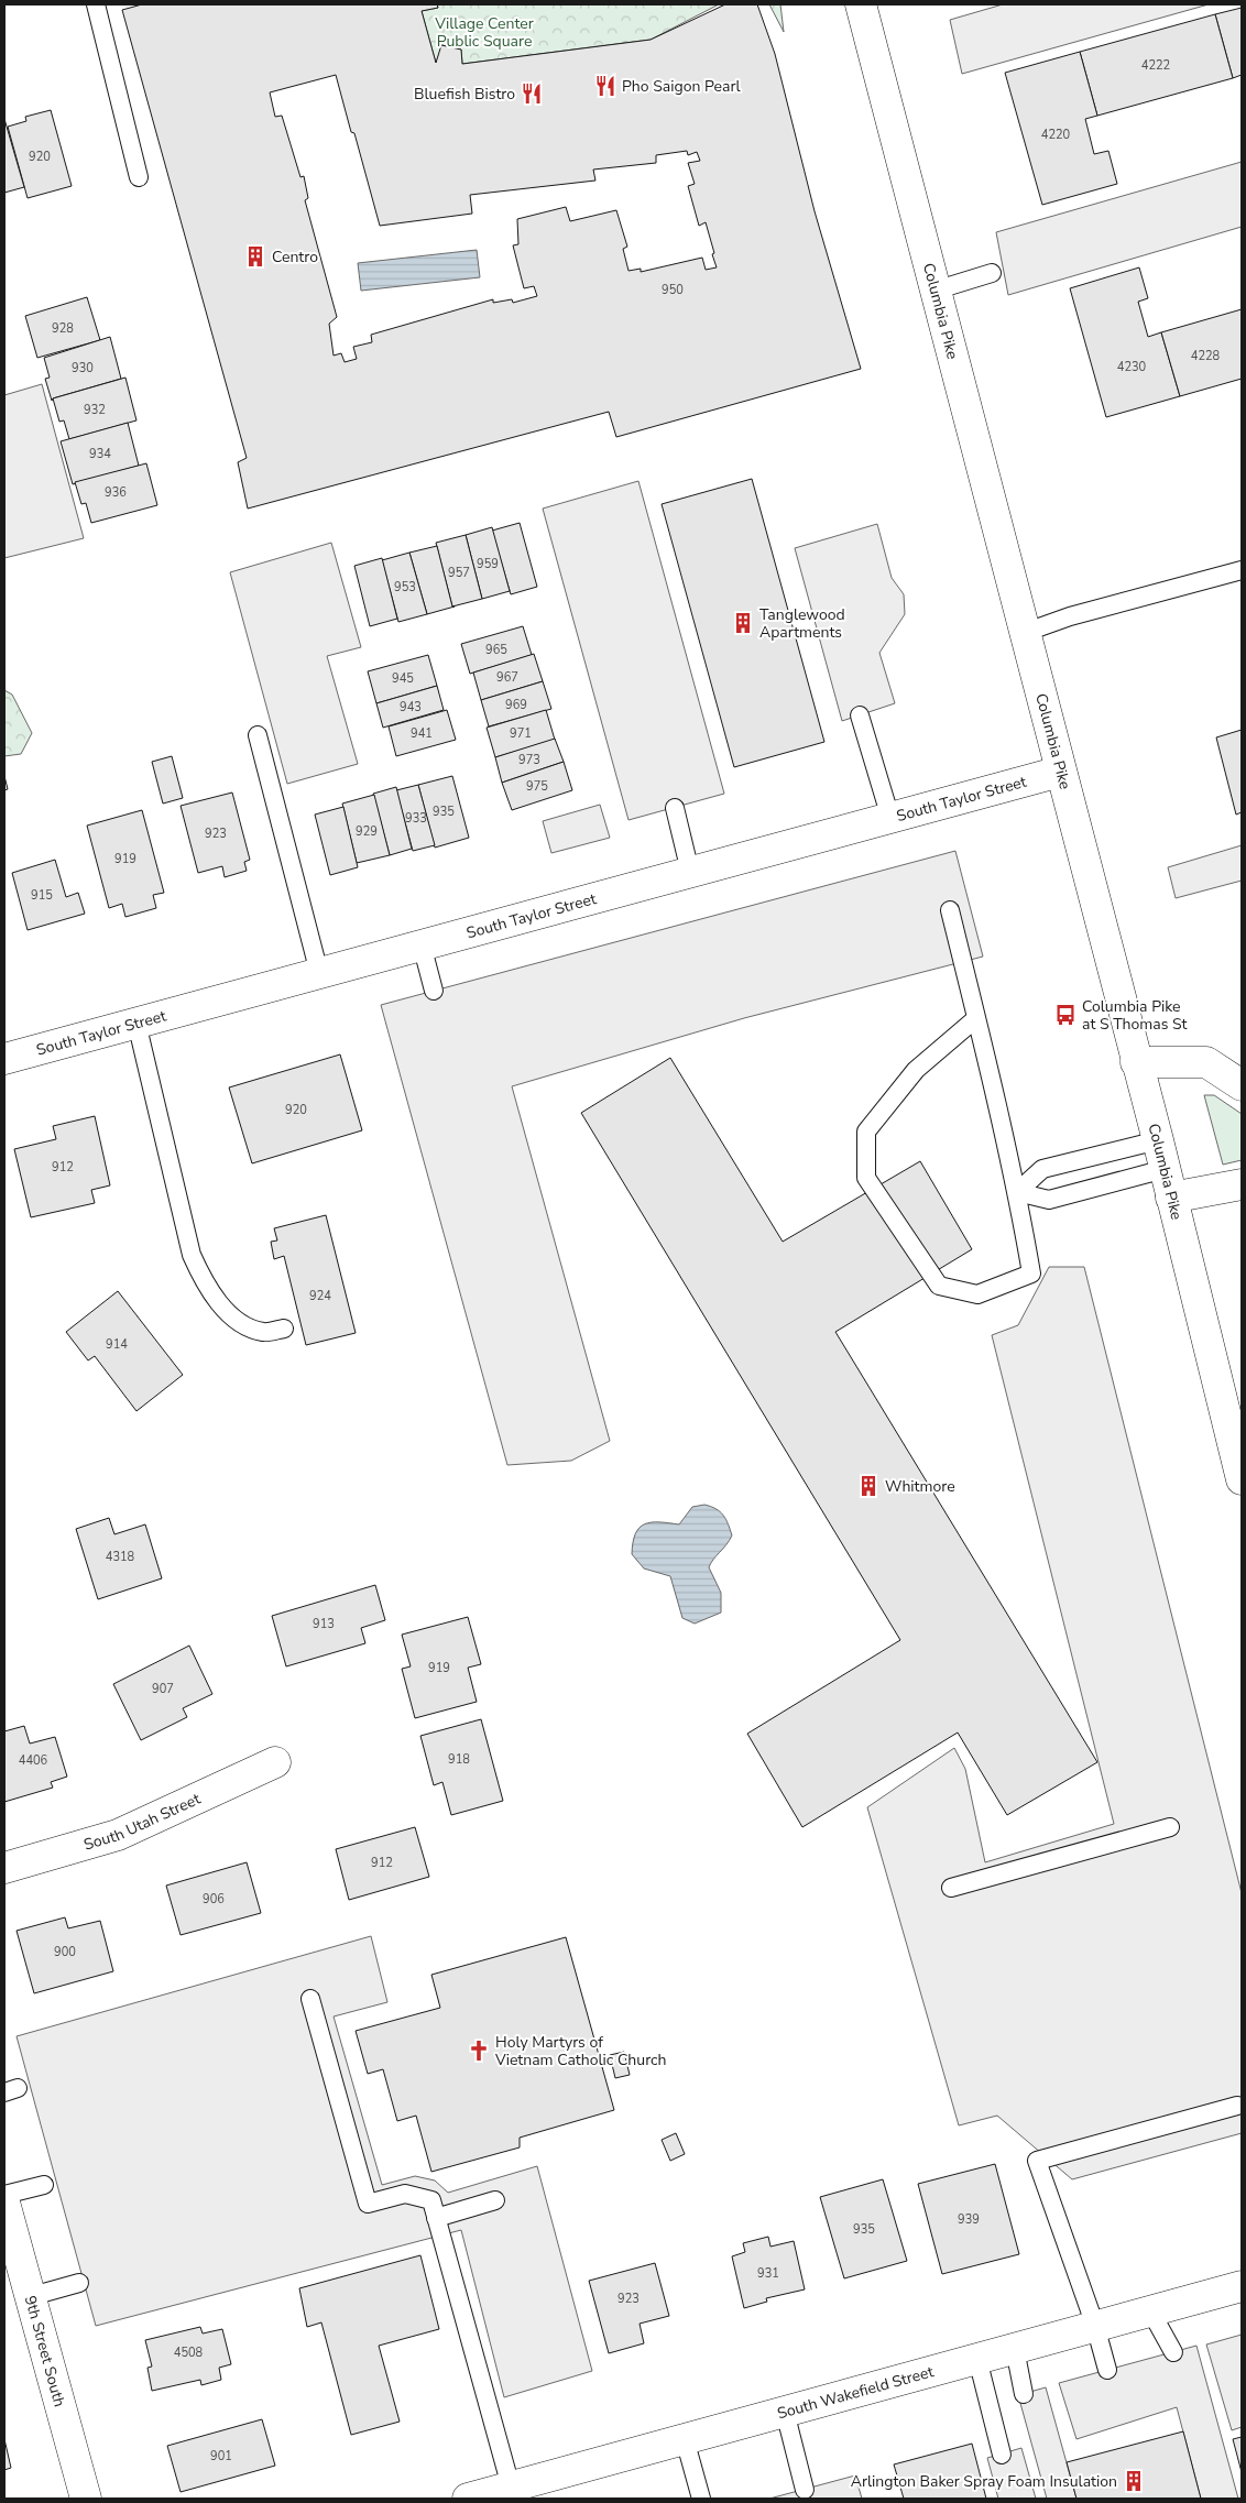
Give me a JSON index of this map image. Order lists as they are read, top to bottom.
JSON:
{
  "streets": {
    "street": [
      "Columbia Pike",
      "South Taylor Street",
      "South Utah Street",
      "9th Street South",
      "South Wakefield Street"
    ]
  },
  "crossings": [
    ["Columbia Pike", "South Taylor Street"]
  ],
  "parks": ["Village Center Public Square"],
  "places": {
    "restaurant": ["Pho Saigon Pearl", "Bluefish Bistro"],
    "building": [
      "Centro",
      "Tanglewood Apartments",
      "Whitmore",
      "Arlington Baker Spray Foam Insulation"
    ],
    "bus stop": ["Columbia Pike at S Thomas St"],
    "church": ["Holy Martyrs of Vietnam Catholic Church"]
  },
  "house_numbers": [
    "4222",
    "4220",
    "920",
    "950",
    "928",
    "4228",
    "4230",
    "930",
    "932",
    "934",
    "936",
    "959",
    "957",
    "953",
    "965",
    "967",
    "945",
    "969",
    "943",
    "941",
    "971",
    "973",
    "975",
    "935",
    "933",
    "929",
    "923",
    "919",
    "915",
    "920",
    "912",
    "924",
    "914",
    "4318",
    "913",
    "919",
    "907",
    "918",
    "4406",
    "912",
    "906",
    "900",
    "939",
    "935",
    "931",
    "923",
    "4508",
    "901"
  ]
}
